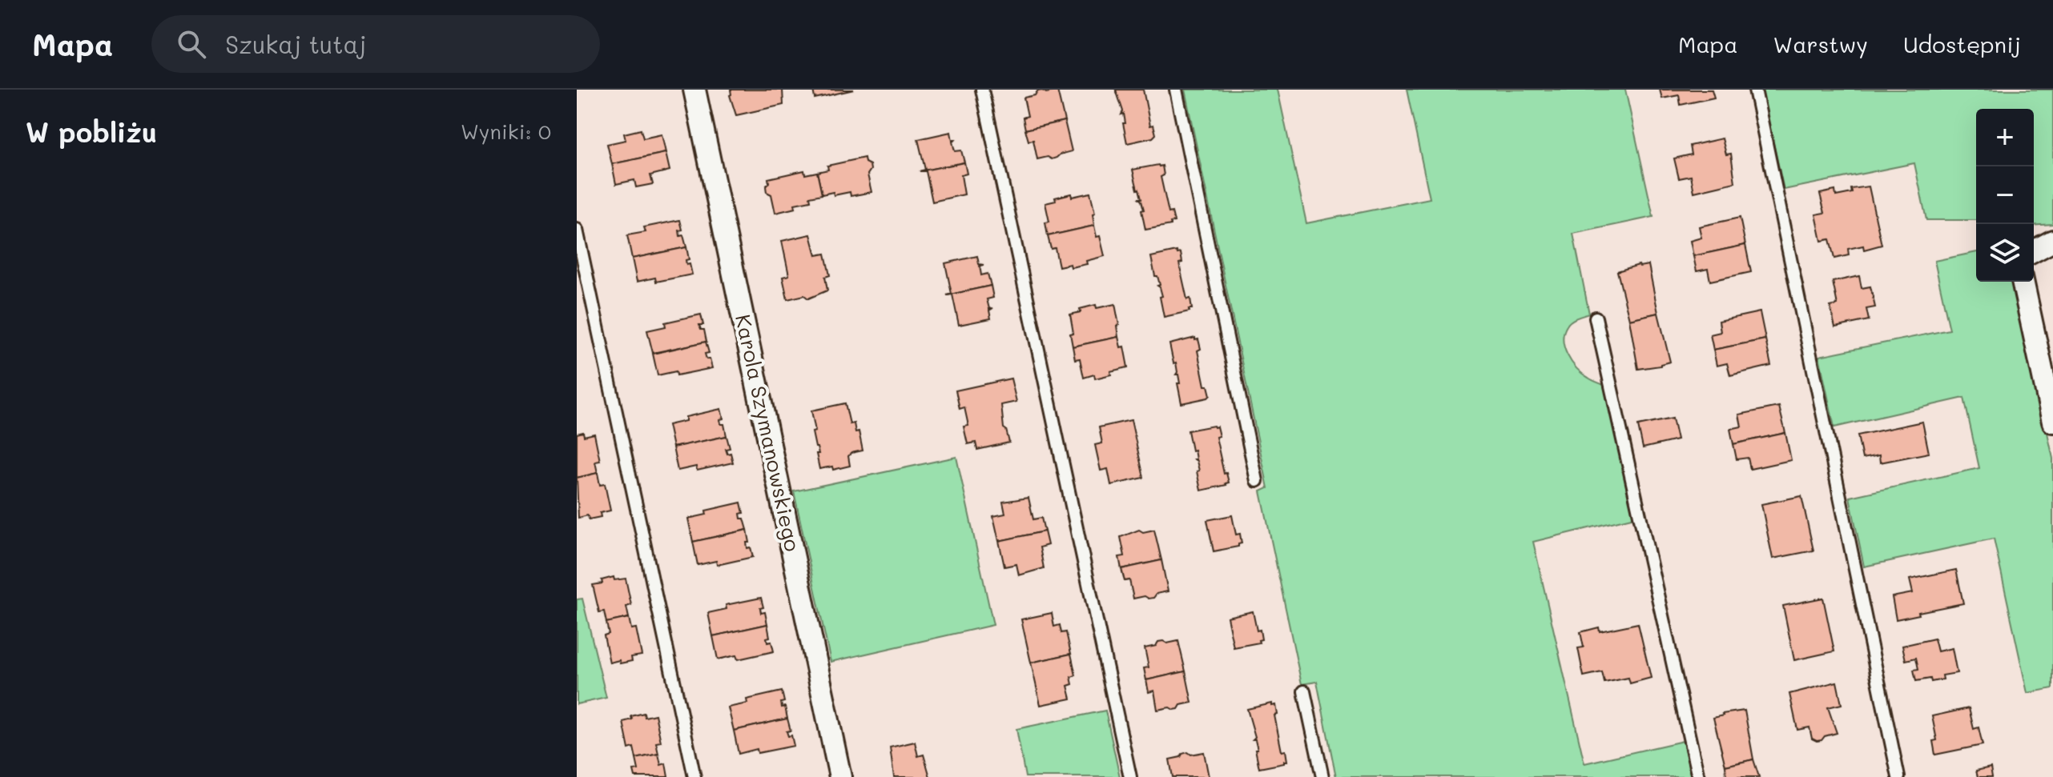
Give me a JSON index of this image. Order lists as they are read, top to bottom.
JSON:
{
  "streets": {
    "street": ["Karola Szymanowskiego"]
  },
  "page": {
    "header": "Mapa",
    "search": "Szukaj tutaj",
    "nav": ["Mapa", "Warstwy", "Udostępnij"],
    "heading": ["W pobliżu", "Wyniki: 0"],
    "map_buttons": ["+", "−"]
  }
}
